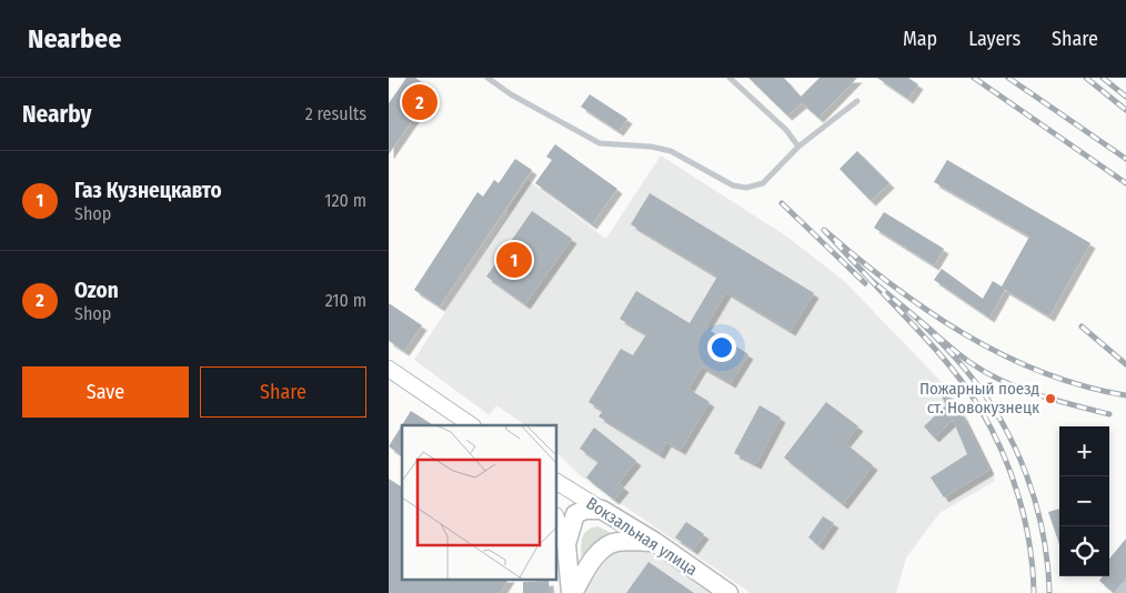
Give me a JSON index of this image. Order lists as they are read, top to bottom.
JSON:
{
  "streets": {
    "main road": ["Вокзальная улица"]
  },
  "places": ["Пожарный поезд ст. Новокузнецк"],
  "page": {
    "header": "Nearbee",
    "nav": ["Map", "Layers", "Share"],
    "heading": ["Nearby", "2 results"],
    "pins": ["2", "1"],
    "list": [
      {
        "mark": "1",
        "name": "Газ Кузнецкавто",
        "note": "Shop",
        "value": "120 m"
      },
      {
        "mark": "2",
        "name": "Ozon",
        "note": "Shop",
        "value": "210 m"
      }
    ],
    "buttons": ["Save", "Share"],
    "map_buttons": ["+", "−"]
  }
}
